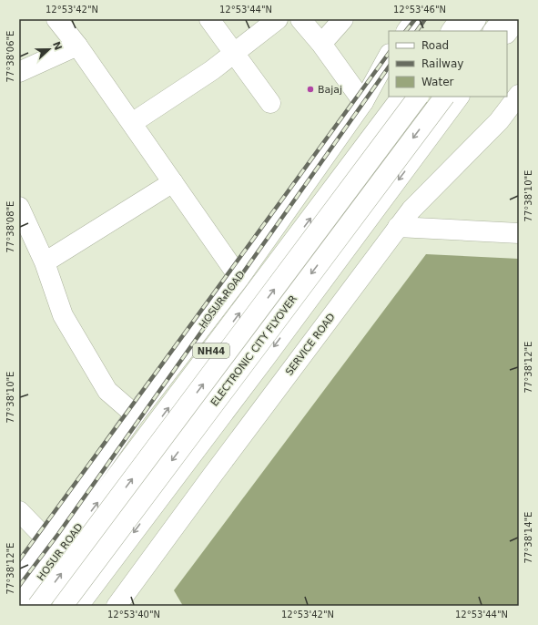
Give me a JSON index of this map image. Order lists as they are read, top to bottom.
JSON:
{
  "streets": {
    "main road": [
      "HOSUR ROAD",
      "SERVICE ROAD",
      "NH44",
      "ELECTRONIC CITY FLYOVER"
    ]
  },
  "places": ["Bajaj"],
  "legend": ["Road", "Railway", "Water"],
  "north": "right",
  "coordinates": [
    "12°53'42\"N",
    "12°53'44\"N",
    "12°53'46\"N",
    "77°38'06\"E",
    "77°38'10\"E",
    "77°38'08\"E",
    "77°38'12\"E",
    "77°38'14\"E",
    "12°53'40\"N"
  ]
}
